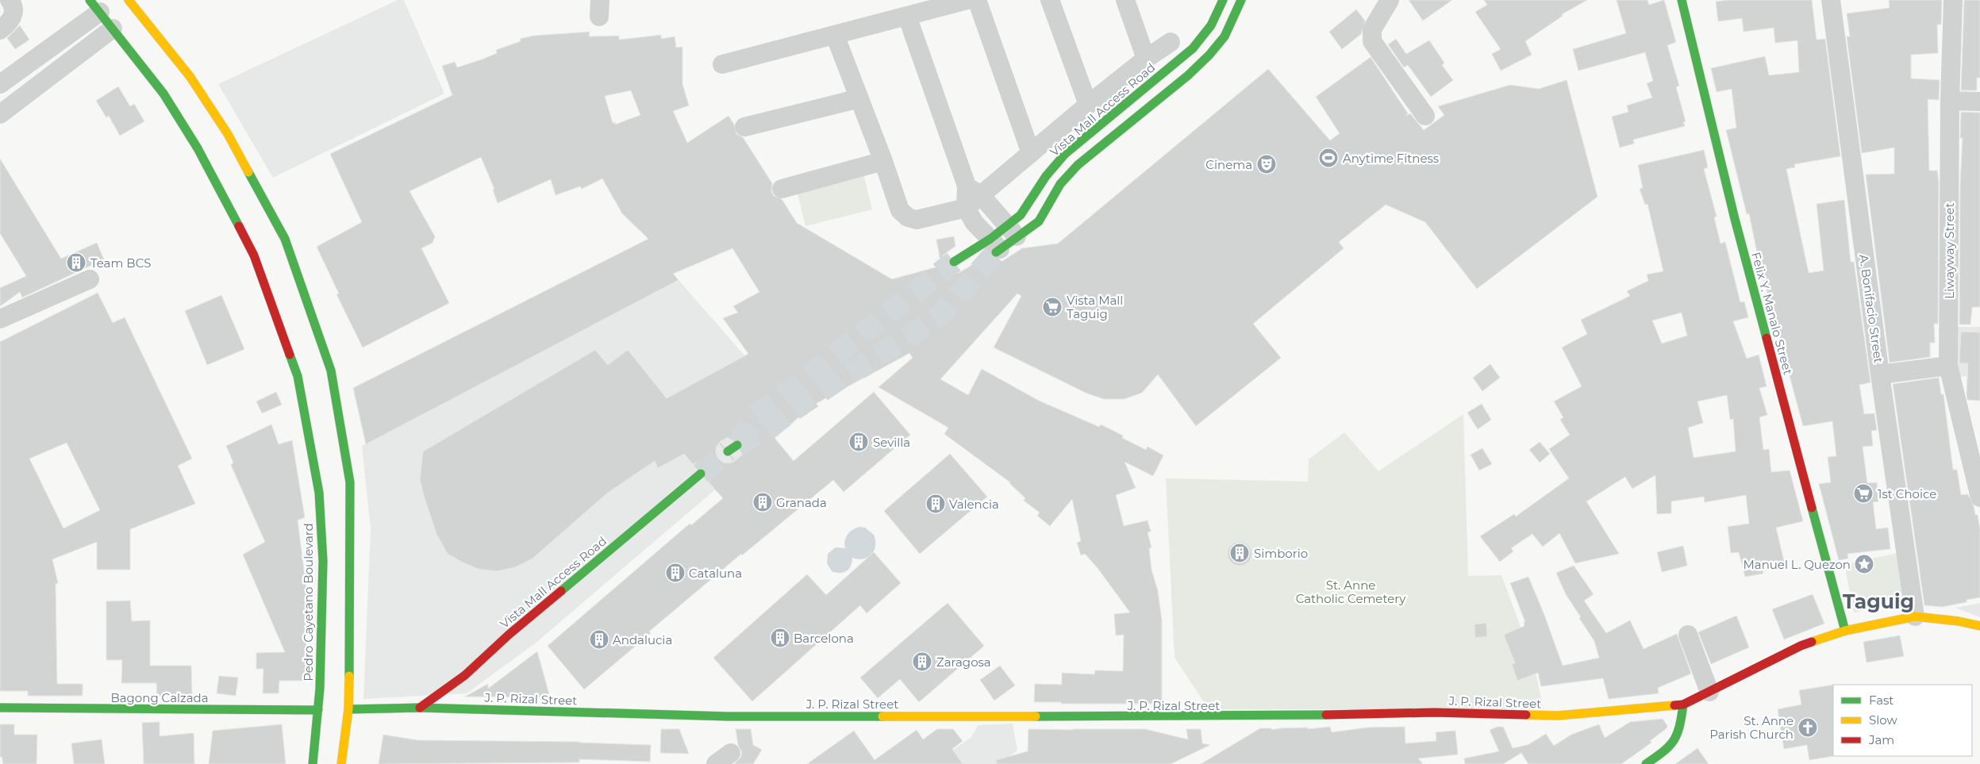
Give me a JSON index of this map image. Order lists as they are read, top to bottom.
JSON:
{
  "streets": {
    "street": [
      "Vista Mall Access Road",
      "Liwayway Street",
      "A. Bonifacio Street",
      "Felix Y. Manalo Street",
      "Pedro Cayetano Boulevard",
      "Bagong Calzada",
      "J. P. Rizal Street"
    ]
  },
  "crossings": [
    ["Vista Mall Access Road", "J. P. Rizal Street"],
    ["A. Bonifacio Street", "J. P. Rizal Street"],
    ["Felix Y. Manalo Street", "J. P. Rizal Street"],
    ["Pedro Cayetano Boulevard", "Bagong Calzada"]
  ],
  "districts": ["Taguig"],
  "parks": ["St. Anne Catholic Cemetery"],
  "places": {
    "sports": ["Anytime Fitness"],
    "theatre": ["Cinema"],
    "building": [
      "Team BCS",
      "Sevilla",
      "Granada",
      "Valencia",
      "Simborio",
      "Cataluna",
      "Barcelona",
      "Andalucia",
      "Zaragosa"
    ],
    "supermarket": ["Vista Mall Taguig", "1st Choice"],
    "place": ["Manuel L. Quezon"],
    "church": ["St. Anne Parish Church"]
  },
  "legend": ["Fast", "Slow", "Jam"]
}
